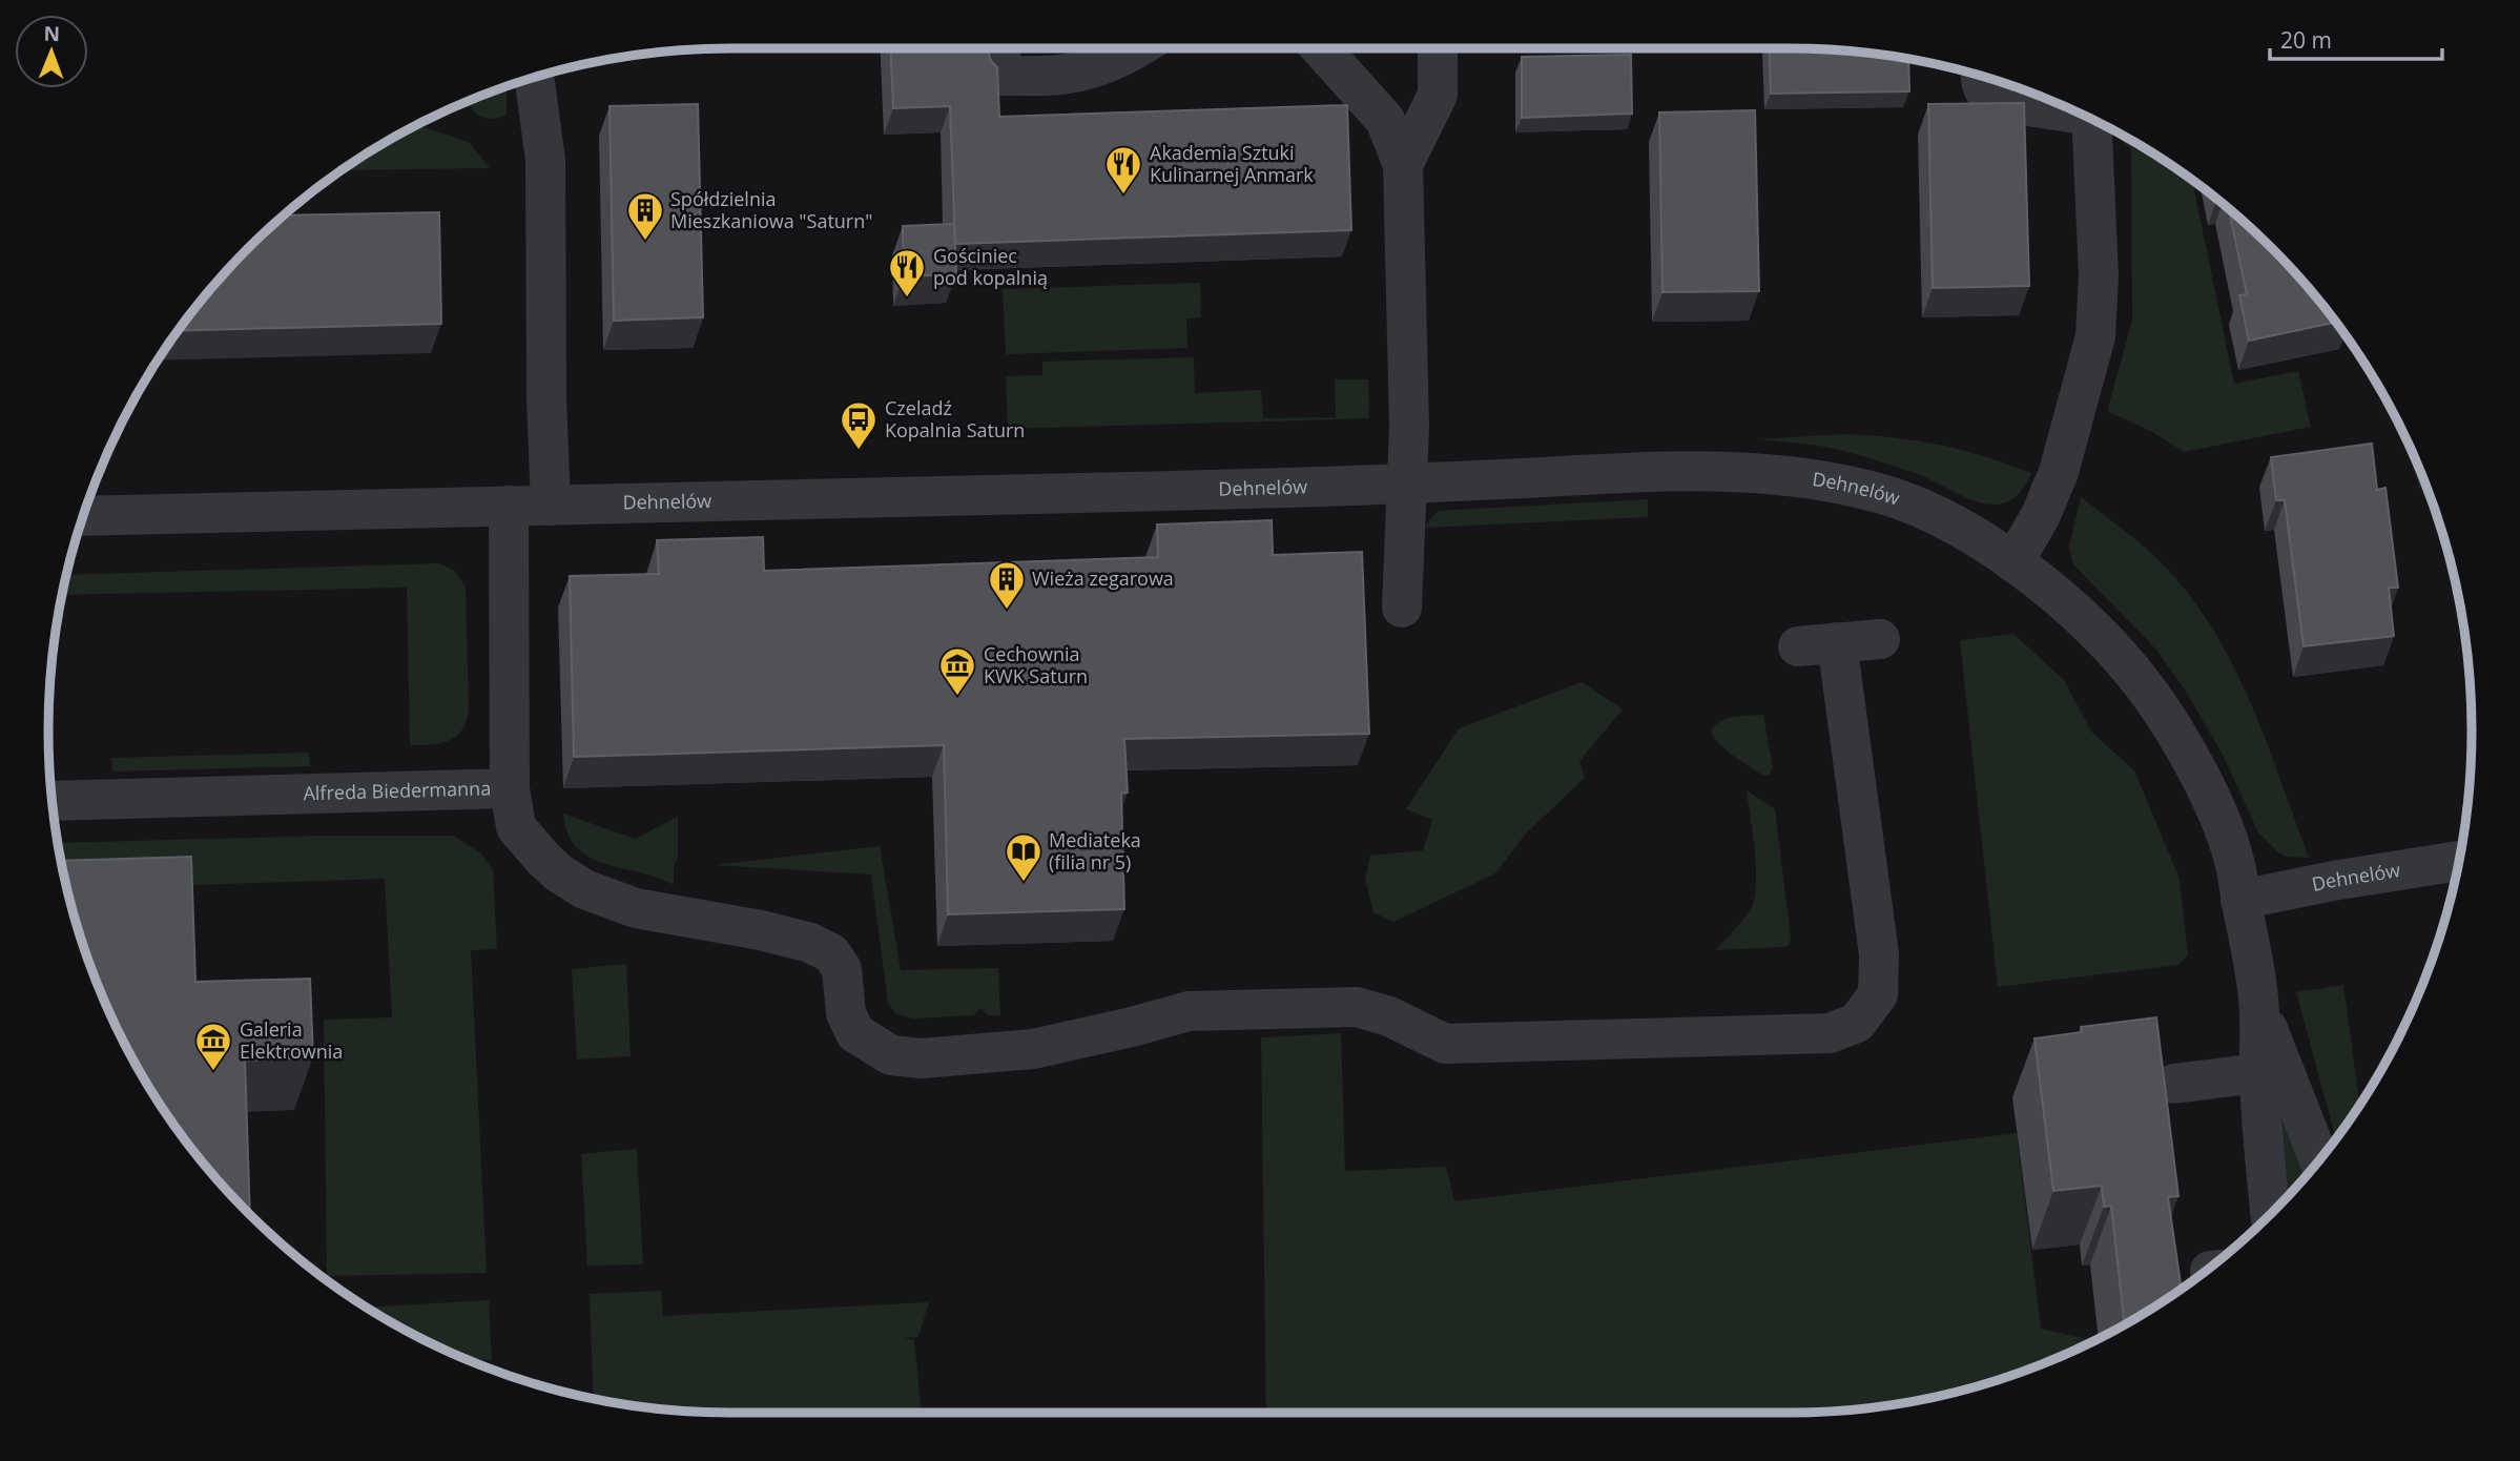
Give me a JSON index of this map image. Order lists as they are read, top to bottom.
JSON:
{
  "streets": {
    "street": ["Dehnelów", "Alfreda Biedermanna"]
  },
  "crossings": [
    ["Dehnelów", "Alfreda Biedermanna"]
  ],
  "places": {
    "restaurant": ["Akademia Sztuki Kulinarnej Anmark", "Gościniec pod kopalnią"],
    "building": ["Spółdzielnia Mieszkaniowa \"Saturn\"", "Wieża zegarowa"],
    "bus stop": ["Czeladź Kopalnia Saturn"],
    "museum": ["Cechownia KWK Saturn", "Galeria Elektrownia"],
    "library": ["Mediateka (filia nr 5)"]
  },
  "scale_bar": "20 m",
  "north": "top"
}
